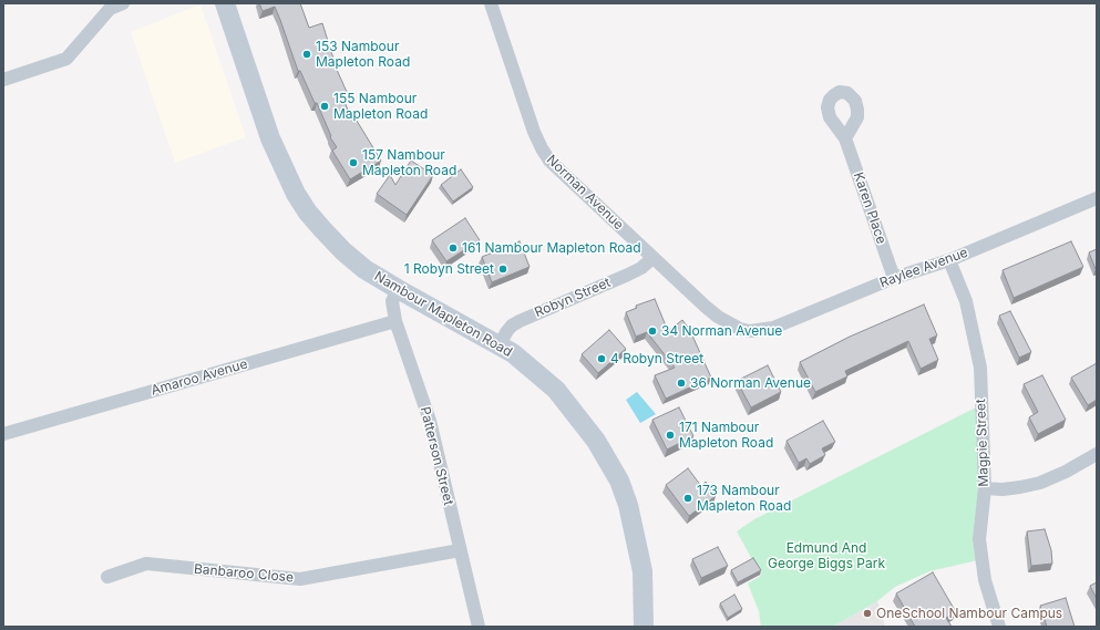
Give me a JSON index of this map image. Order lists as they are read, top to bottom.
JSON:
{
  "streets": {
    "main road": ["Nambour Mapleton Road"],
    "street": [
      "Norman Avenue",
      "Karen Place",
      "Raylee Avenue",
      "Robyn Street",
      "Amaroo Avenue",
      "Magpie Street",
      "Patterson Street",
      "Banbaroo Close"
    ]
  },
  "crossings": [
    ["Norman Avenue", "Raylee Avenue"],
    ["Norman Avenue", "Robyn Street"],
    ["Karen Place", "Raylee Avenue"],
    ["Raylee Avenue", "Magpie Street"],
    ["Robyn Street", "Nambour Mapleton Road"],
    ["Nambour Mapleton Road", "Patterson Street"],
    ["Amaroo Avenue", "Patterson Street"],
    ["Patterson Street", "Banbaroo Close"]
  ],
  "parks": ["Edmund And George Biggs Park"],
  "places": [
    "153 Nambour Mapleton Road",
    "155 Nambour Mapleton Road",
    "157 Nambour Mapleton Road",
    "161 Nambour Mapleton Road",
    "1 Robyn Street",
    "34 Norman Avenue",
    "4 Robyn Street",
    "36 Norman Avenue",
    "171 Nambour Mapleton Road",
    "173 Nambour Mapleton Road",
    "OneSchool Nambour Campus"
  ]
}
